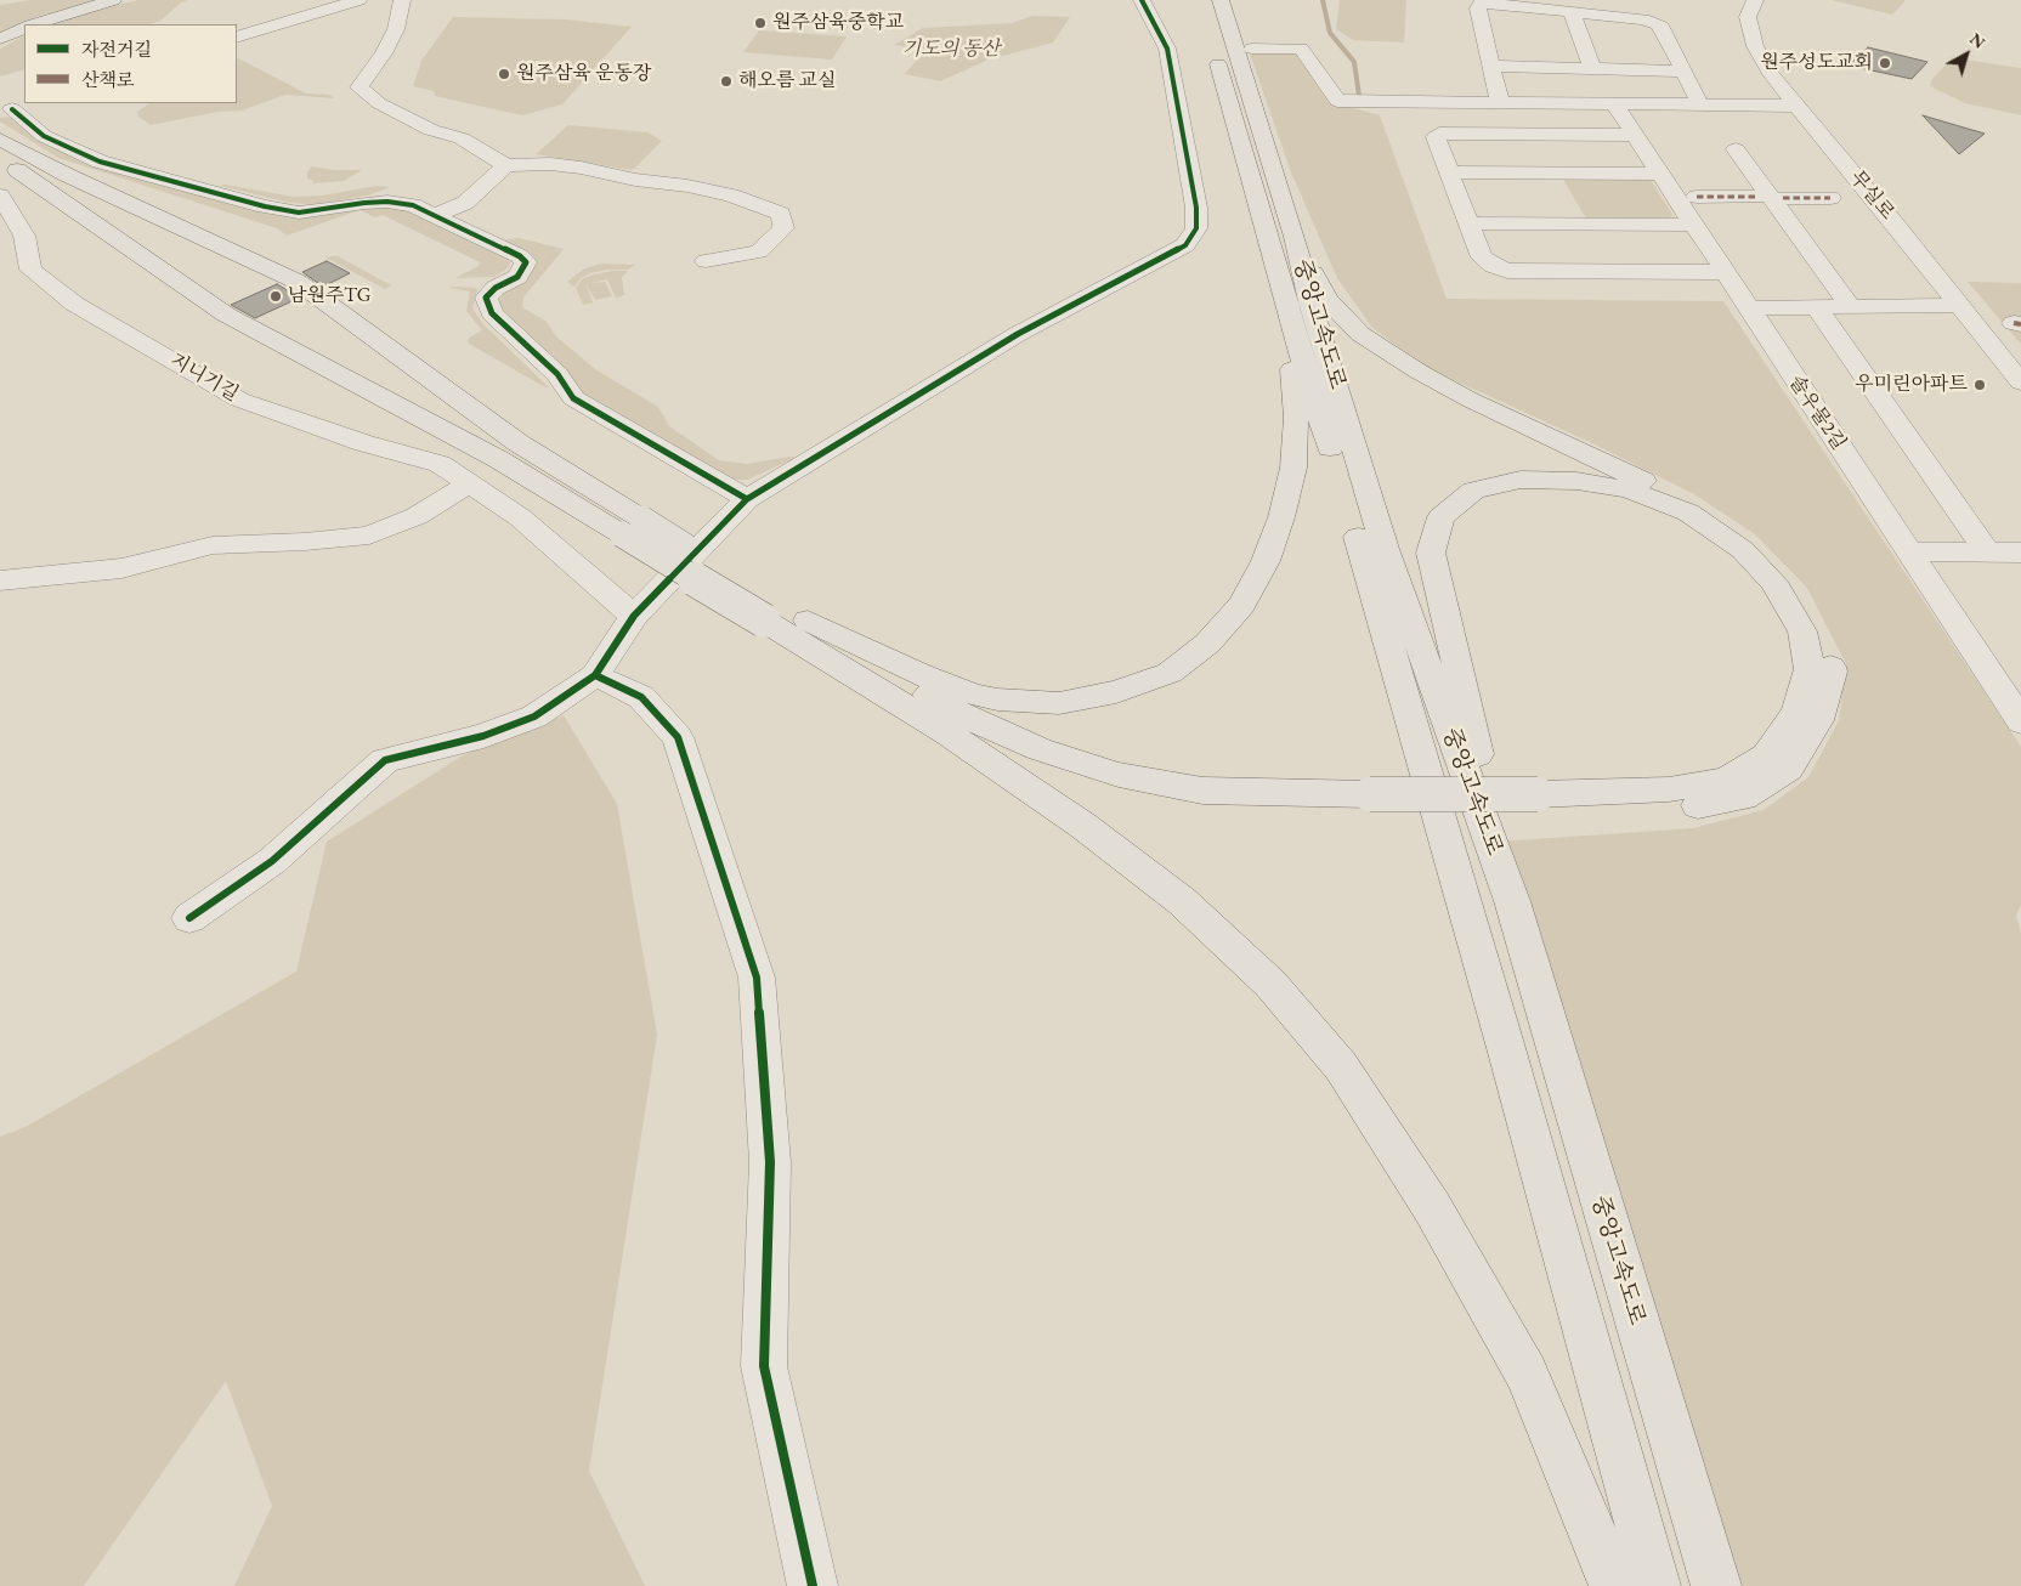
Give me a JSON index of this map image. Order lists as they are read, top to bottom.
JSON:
{
  "streets": {
    "highway": ["중앙고속도로"],
    "street": ["무실로", "지니기길", "솔우물2길"]
  },
  "parks": ["기도의 동산"],
  "places": [
    "원주삼육중학교",
    "원주성도교회",
    "원주삼육 운동장",
    "해오름 교실",
    "남원주TG",
    "우미린아파트"
  ],
  "legend": ["자전거길", "산책로"],
  "north": "top right"
}
